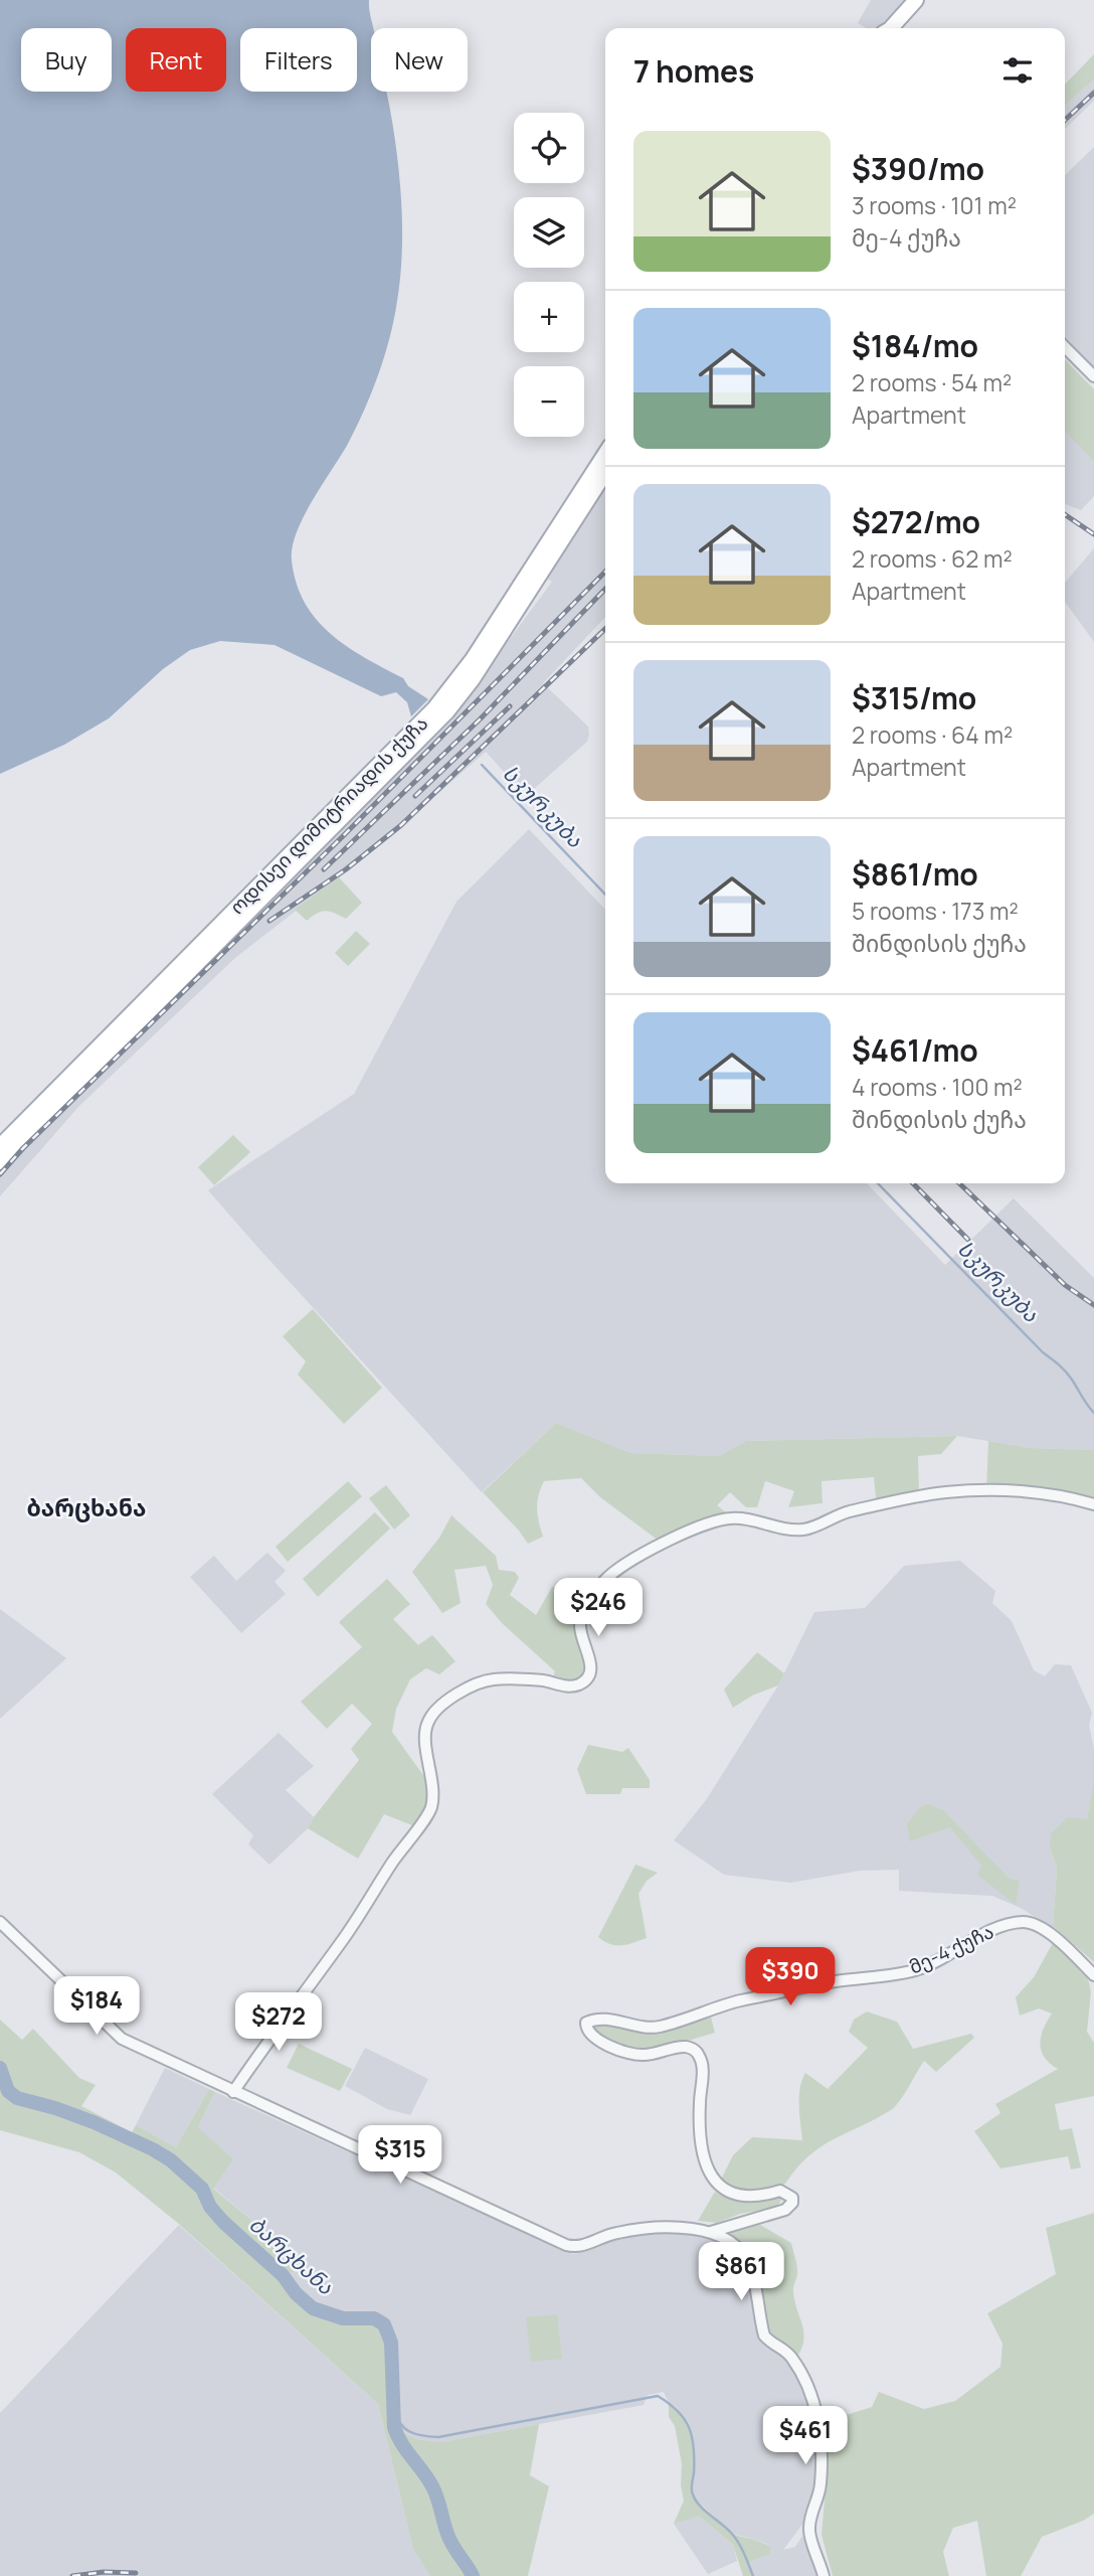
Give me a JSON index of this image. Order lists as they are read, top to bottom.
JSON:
{
  "streets": {
    "main road": ["ოდისეი დიმიტრიადის ქუჩა"],
    "street": ["მე-4 ქუჩა"]
  },
  "districts": ["ბარცხანა"],
  "water": ["სკურკუბა", "ბარცხანა"],
  "page": {
    "chip": [
      "Buy",
      "Rent",
      "Filters",
      "New"
    ],
    "heading": "7 homes",
    "map_buttons": ["+", "−"],
    "list": [
      {
        "name": "$390/mo",
        "note": "3 rooms · 101 m² · მე-4 ქუჩა"
      },
      {
        "name": "$184/mo",
        "note": "2 rooms · 54 m² · Apartment"
      },
      {
        "name": "$272/mo",
        "note": "2 rooms · 62 m² · Apartment"
      },
      {
        "name": "$315/mo",
        "note": "2 rooms · 64 m² · Apartment"
      },
      {
        "name": "$861/mo",
        "note": "5 rooms · 173 m² · შინდისის ქუჩა"
      },
      {
        "name": "$461/mo",
        "note": "4 rooms · 100 m² · შინდისის ქუჩა"
      }
    ],
    "price": [
      "$246",
      "$390",
      "$184",
      "$272",
      "$315",
      "$861",
      "$461"
    ]
  }
}
